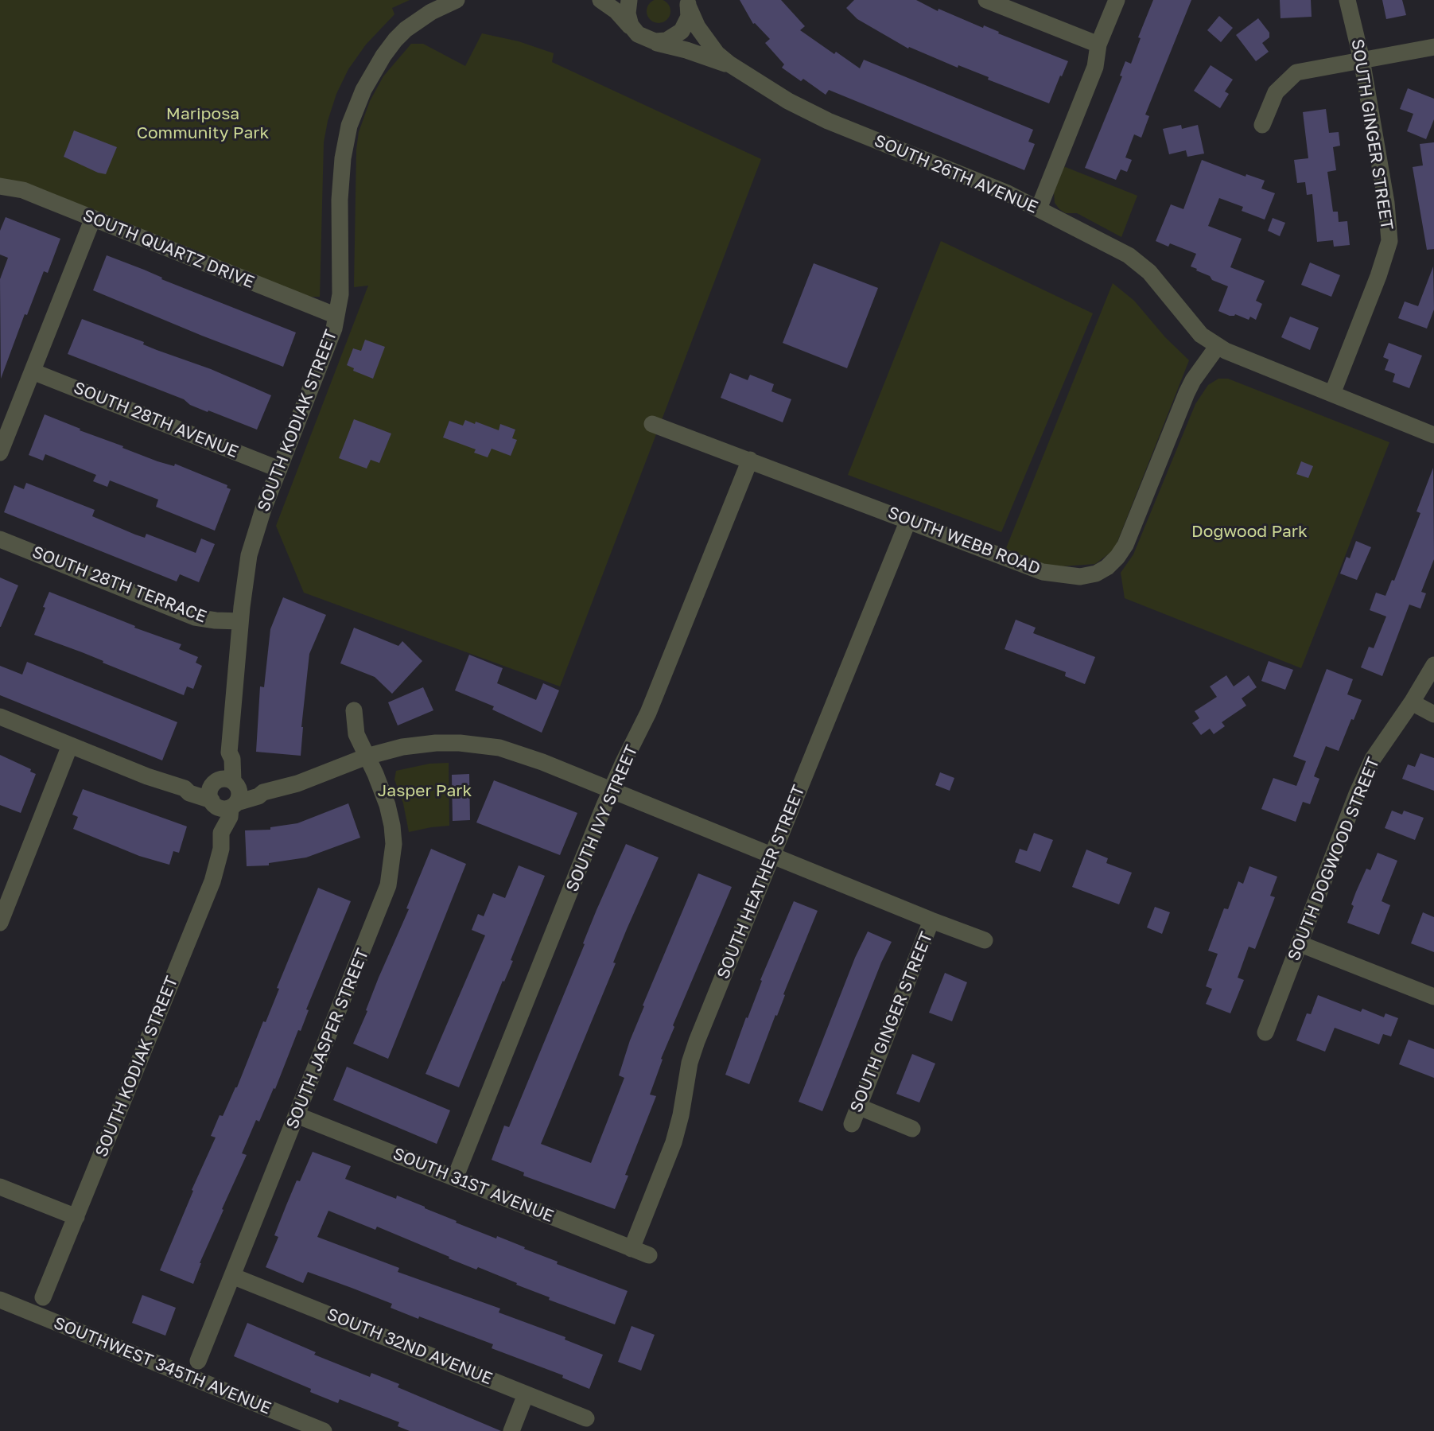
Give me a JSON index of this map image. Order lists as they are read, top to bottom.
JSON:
{
  "streets": {
    "street": [
      "SOUTH GINGER STREET",
      "SOUTH 26TH AVENUE",
      "SOUTH QUARTZ DRIVE",
      "SOUTH 28TH AVENUE",
      "SOUTH KODIAK STREET",
      "SOUTH WEBB ROAD",
      "SOUTH 28TH TERRACE",
      "SOUTH IVY STREET",
      "SOUTH DOGWOOD STREET",
      "SOUTH HEATHER STREET",
      "SOUTH JASPER STREET",
      "SOUTH 31ST AVENUE",
      "SOUTH 32ND AVENUE",
      "SOUTHWEST 345TH AVENUE"
    ]
  },
  "crossings": [
    ["SOUTH GINGER STREET", "SOUTH 26TH AVENUE"],
    ["SOUTH 26TH AVENUE", "SOUTH WEBB ROAD"],
    ["SOUTH QUARTZ DRIVE", "SOUTH KODIAK STREET"],
    ["SOUTH 28TH AVENUE", "SOUTH KODIAK STREET"],
    ["SOUTH KODIAK STREET", "SOUTH 28TH TERRACE"],
    ["SOUTH WEBB ROAD", "SOUTH IVY STREET"],
    ["SOUTH WEBB ROAD", "SOUTH HEATHER STREET"],
    ["SOUTH IVY STREET", "SOUTH 31ST AVENUE"],
    ["SOUTH HEATHER STREET", "SOUTH 31ST AVENUE"],
    ["SOUTH JASPER STREET", "SOUTH 31ST AVENUE"],
    ["SOUTH JASPER STREET", "SOUTH 32ND AVENUE"]
  ],
  "parks": ["Mariposa Community Park", "Dogwood Park", "Jasper Park"]
}
